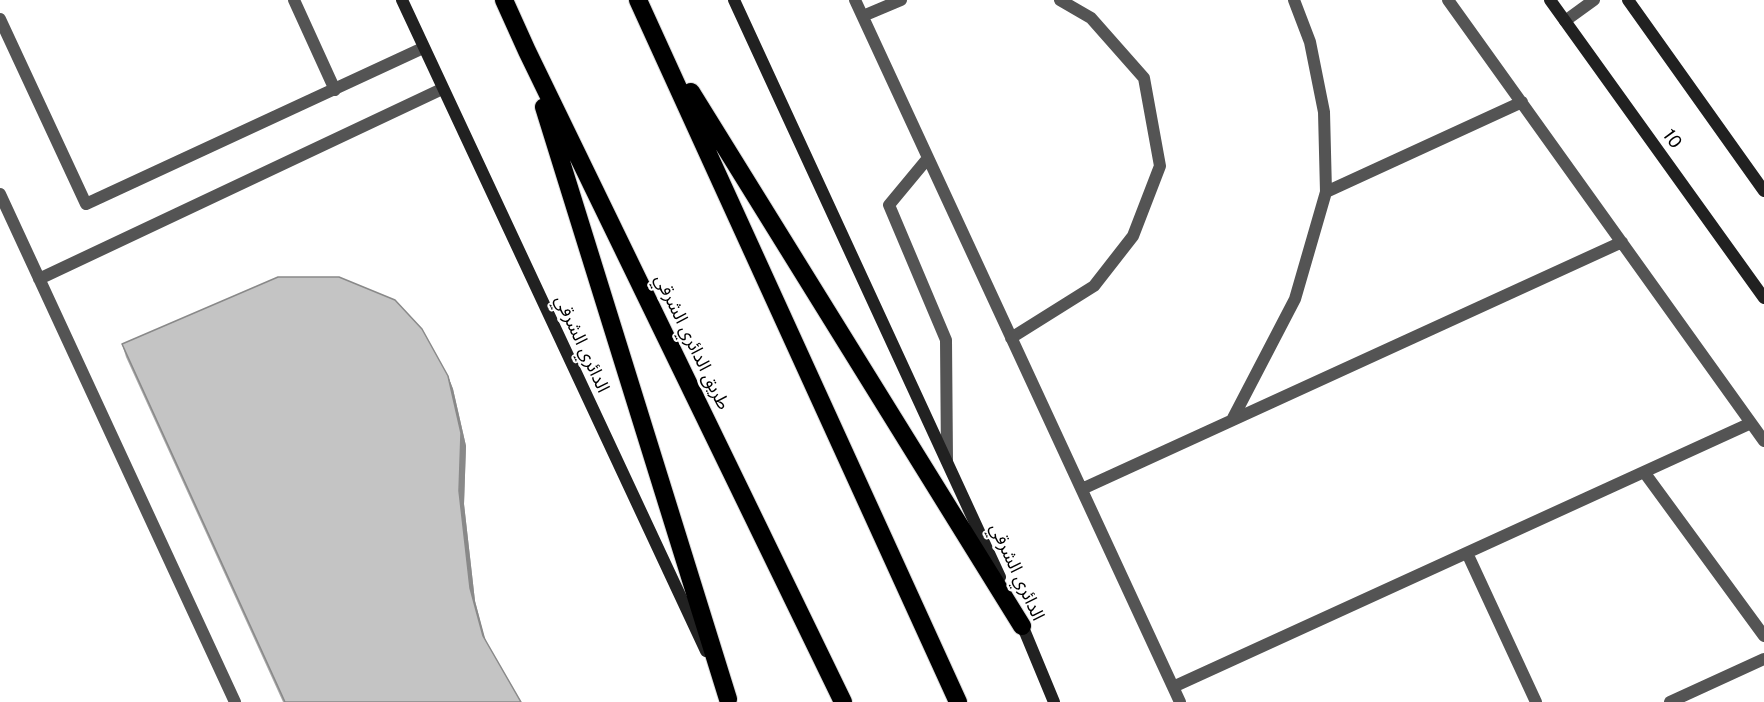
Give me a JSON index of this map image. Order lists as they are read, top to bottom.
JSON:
{
  "streets": {
    "highway": ["طريق الدائري الشرقي"],
    "street": ["10", "الدائري الشرقي"]
  }
}
